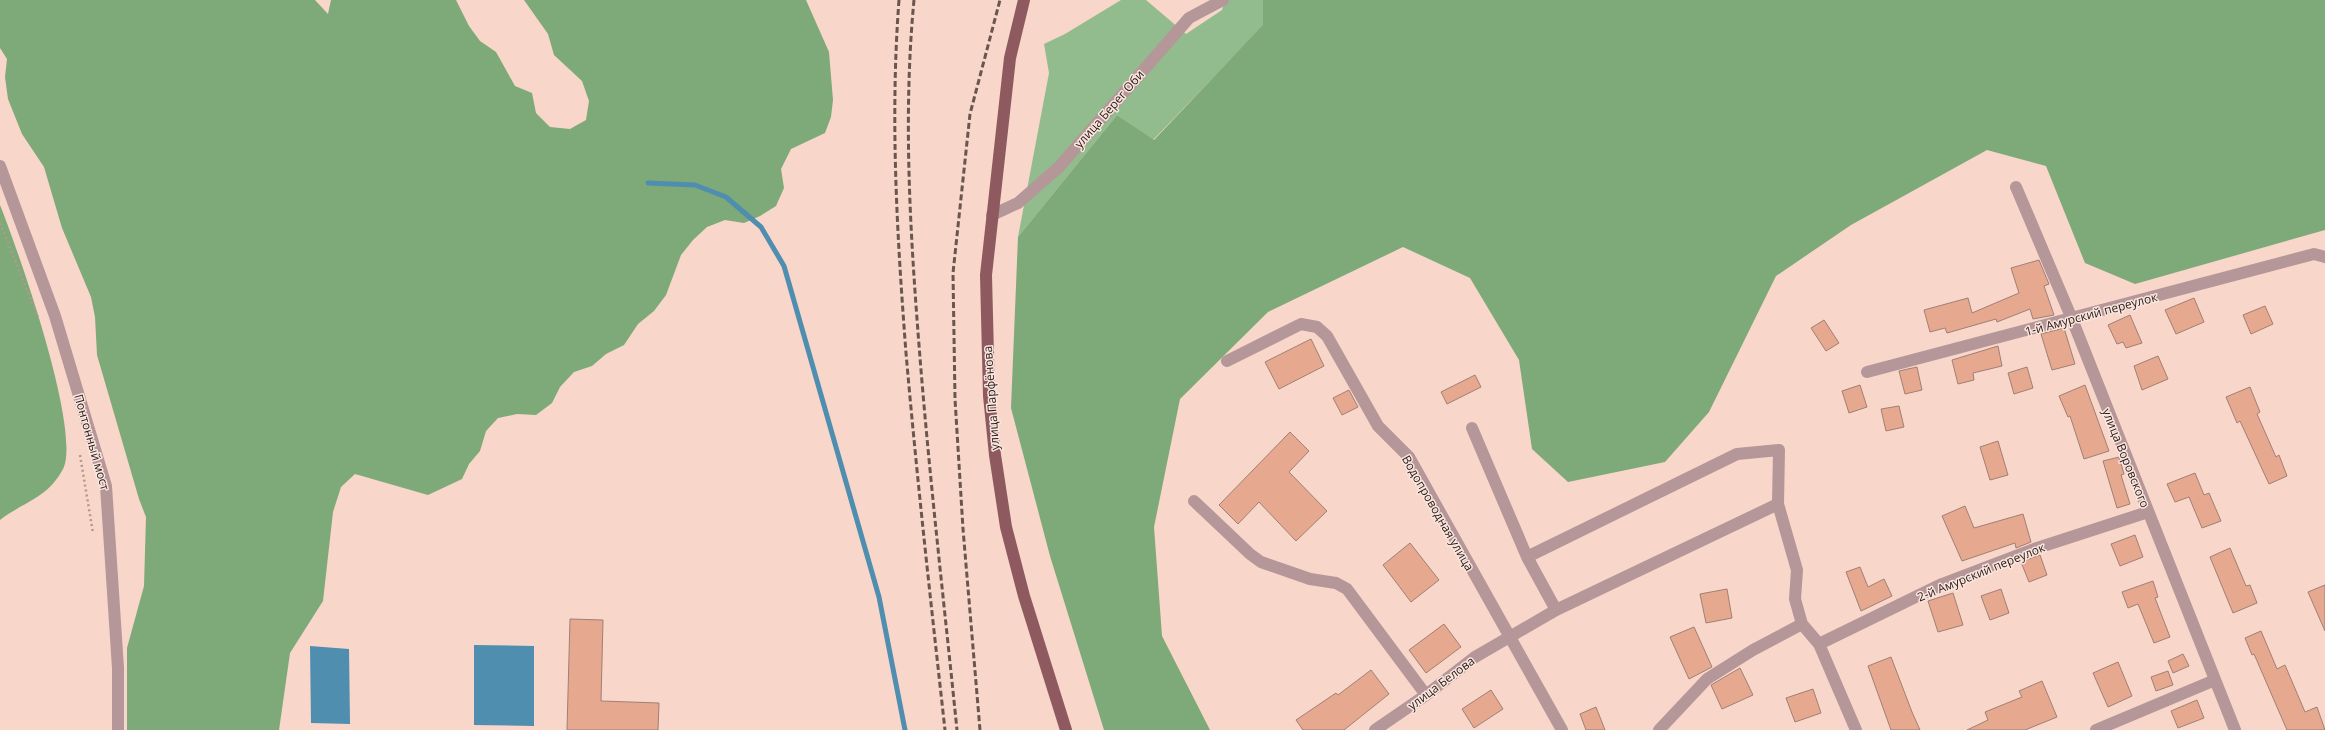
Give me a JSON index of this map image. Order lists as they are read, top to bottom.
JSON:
{
  "streets": {
    "main road": ["улица Парфёнова"],
    "street": [
      "улица Берег Оби",
      "1-й Амурский переулок",
      "Понтонный мост",
      "улица Воровского",
      "Водопроводная улица",
      "2-й Амурский переулок",
      "улица Белова"
    ]
  },
  "crossings": [
    ["улица Берег Оби", "улица Парфёнова"],
    ["1-й Амурский переулок", "улица Воровского"],
    ["улица Воровского", "2-й Амурский переулок"],
    ["Водопроводная улица", "улица Белова"]
  ]
}
